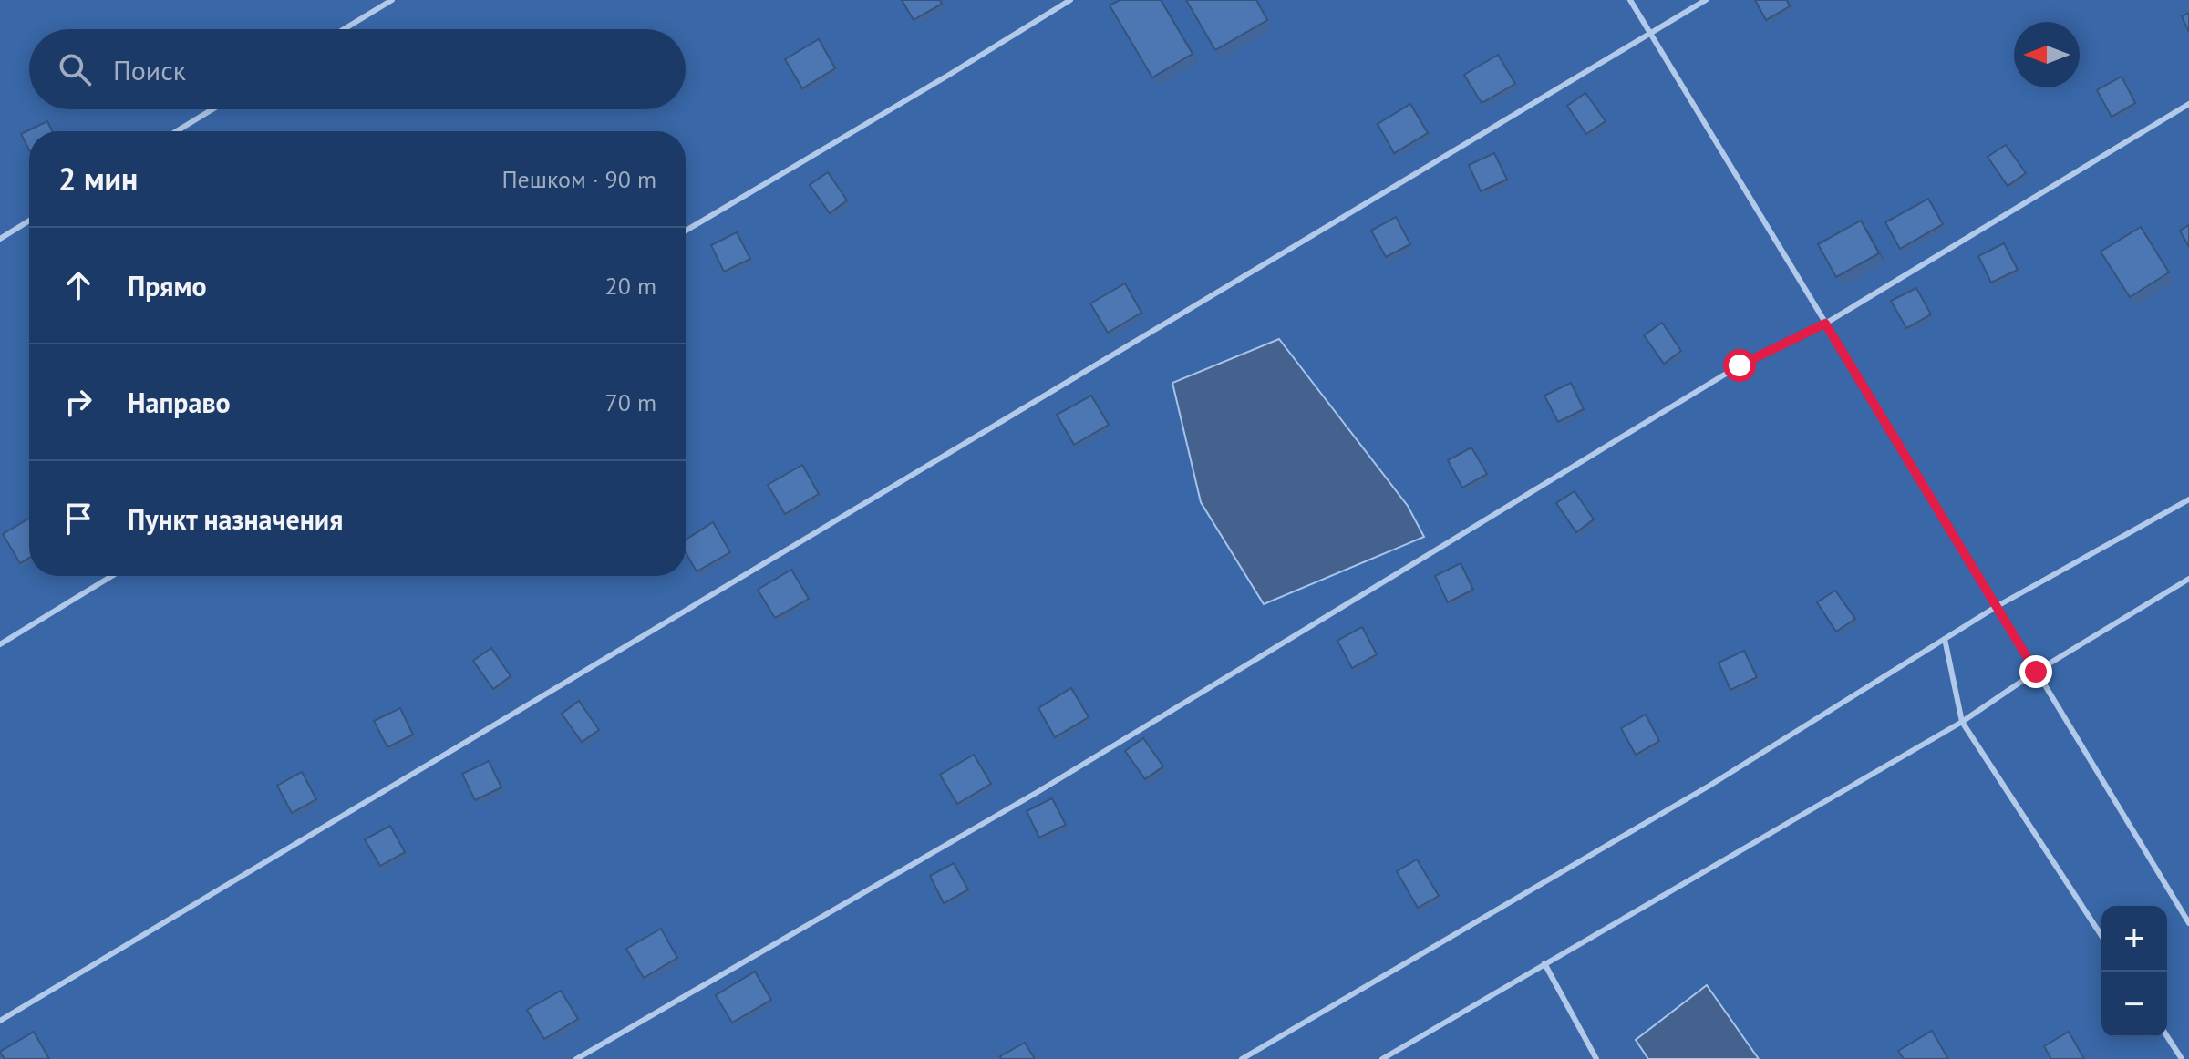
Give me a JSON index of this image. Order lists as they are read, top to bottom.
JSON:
{
  "north": "left",
  "page": {
    "search": "Поиск",
    "heading": ["2 мин", "Пешком · 90 m"],
    "list": [
      ["Прямо", "20 m"],
      ["Направо", "70 m"],
      "Пункт назначения"
    ],
    "map_buttons": ["+", "−"]
  }
}
